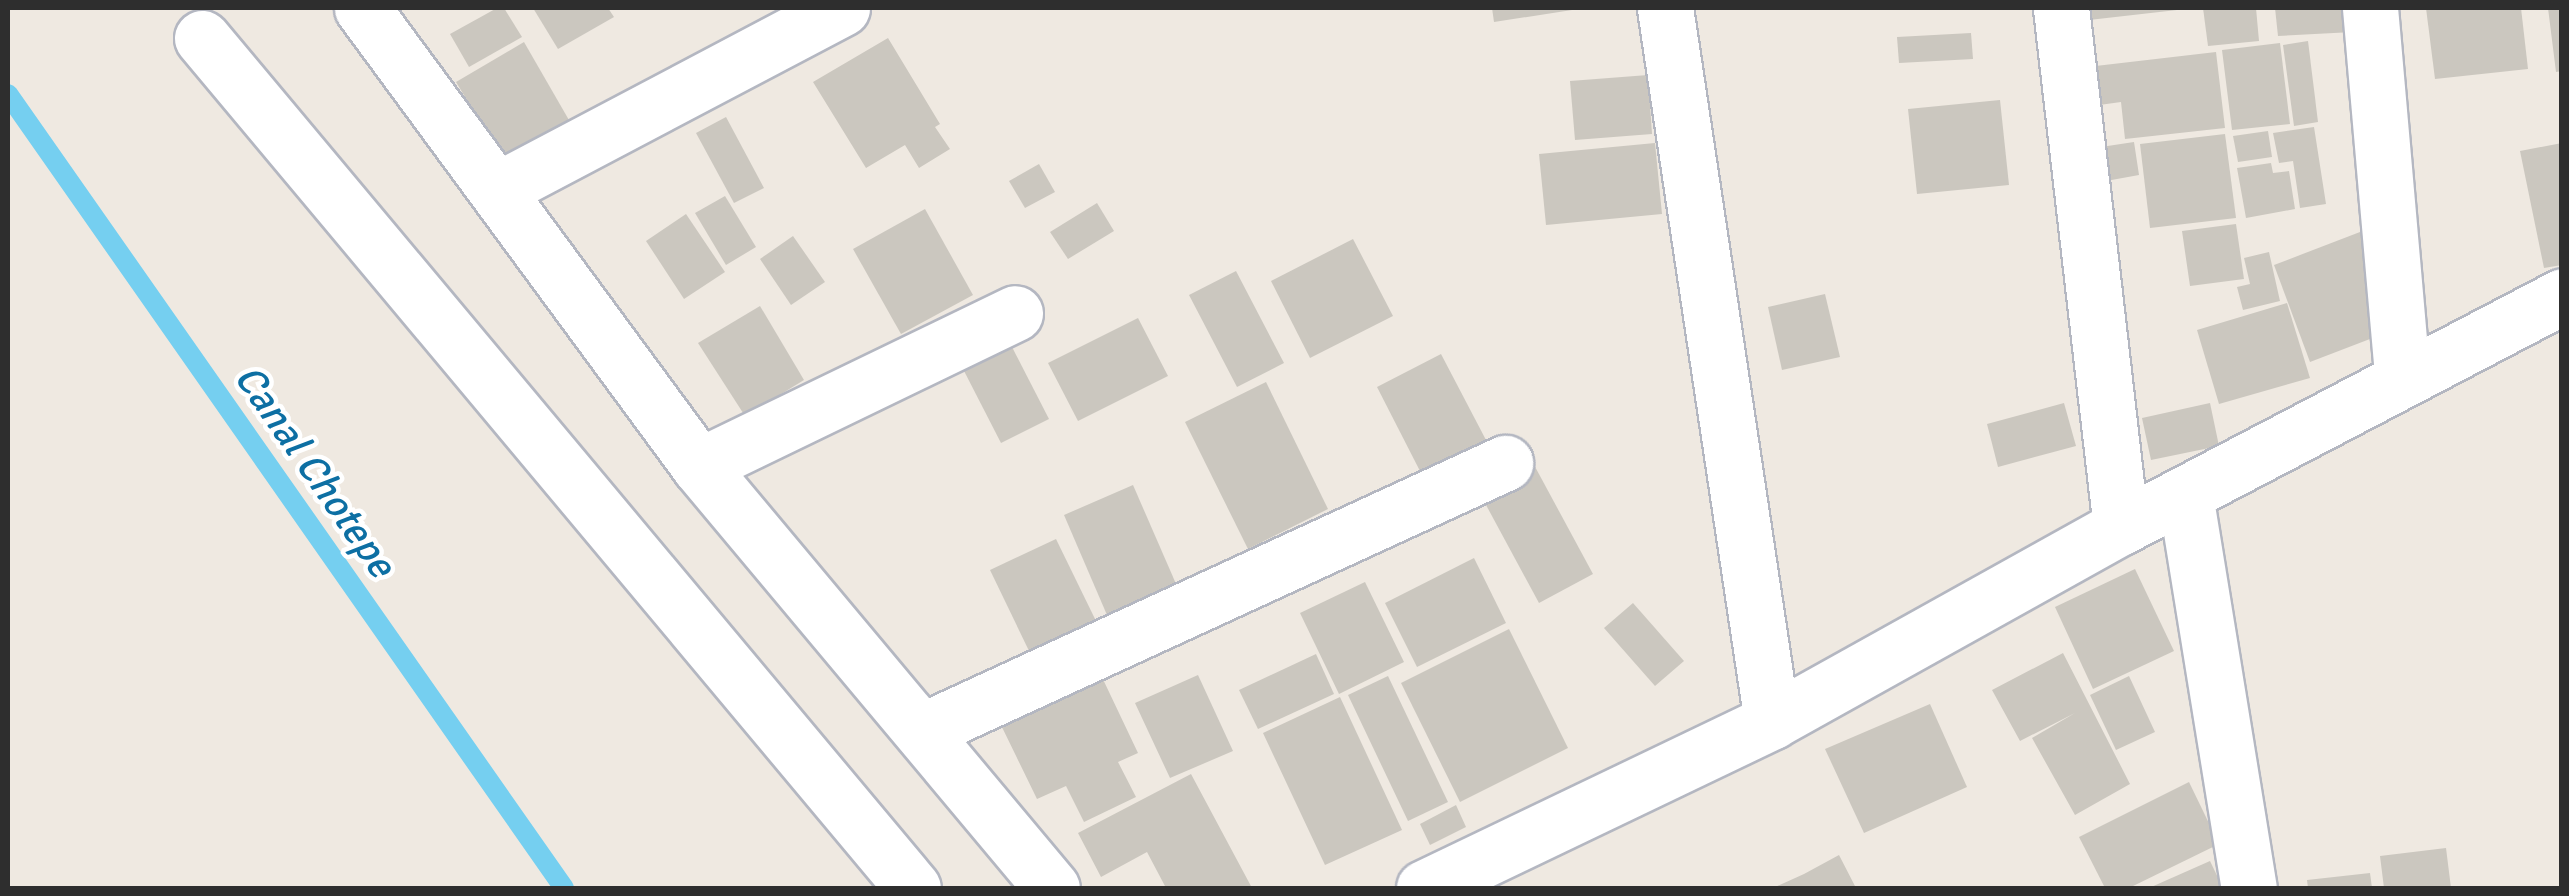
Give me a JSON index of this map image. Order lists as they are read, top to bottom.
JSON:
{
  "water": ["Canal Chotepe"]
}
